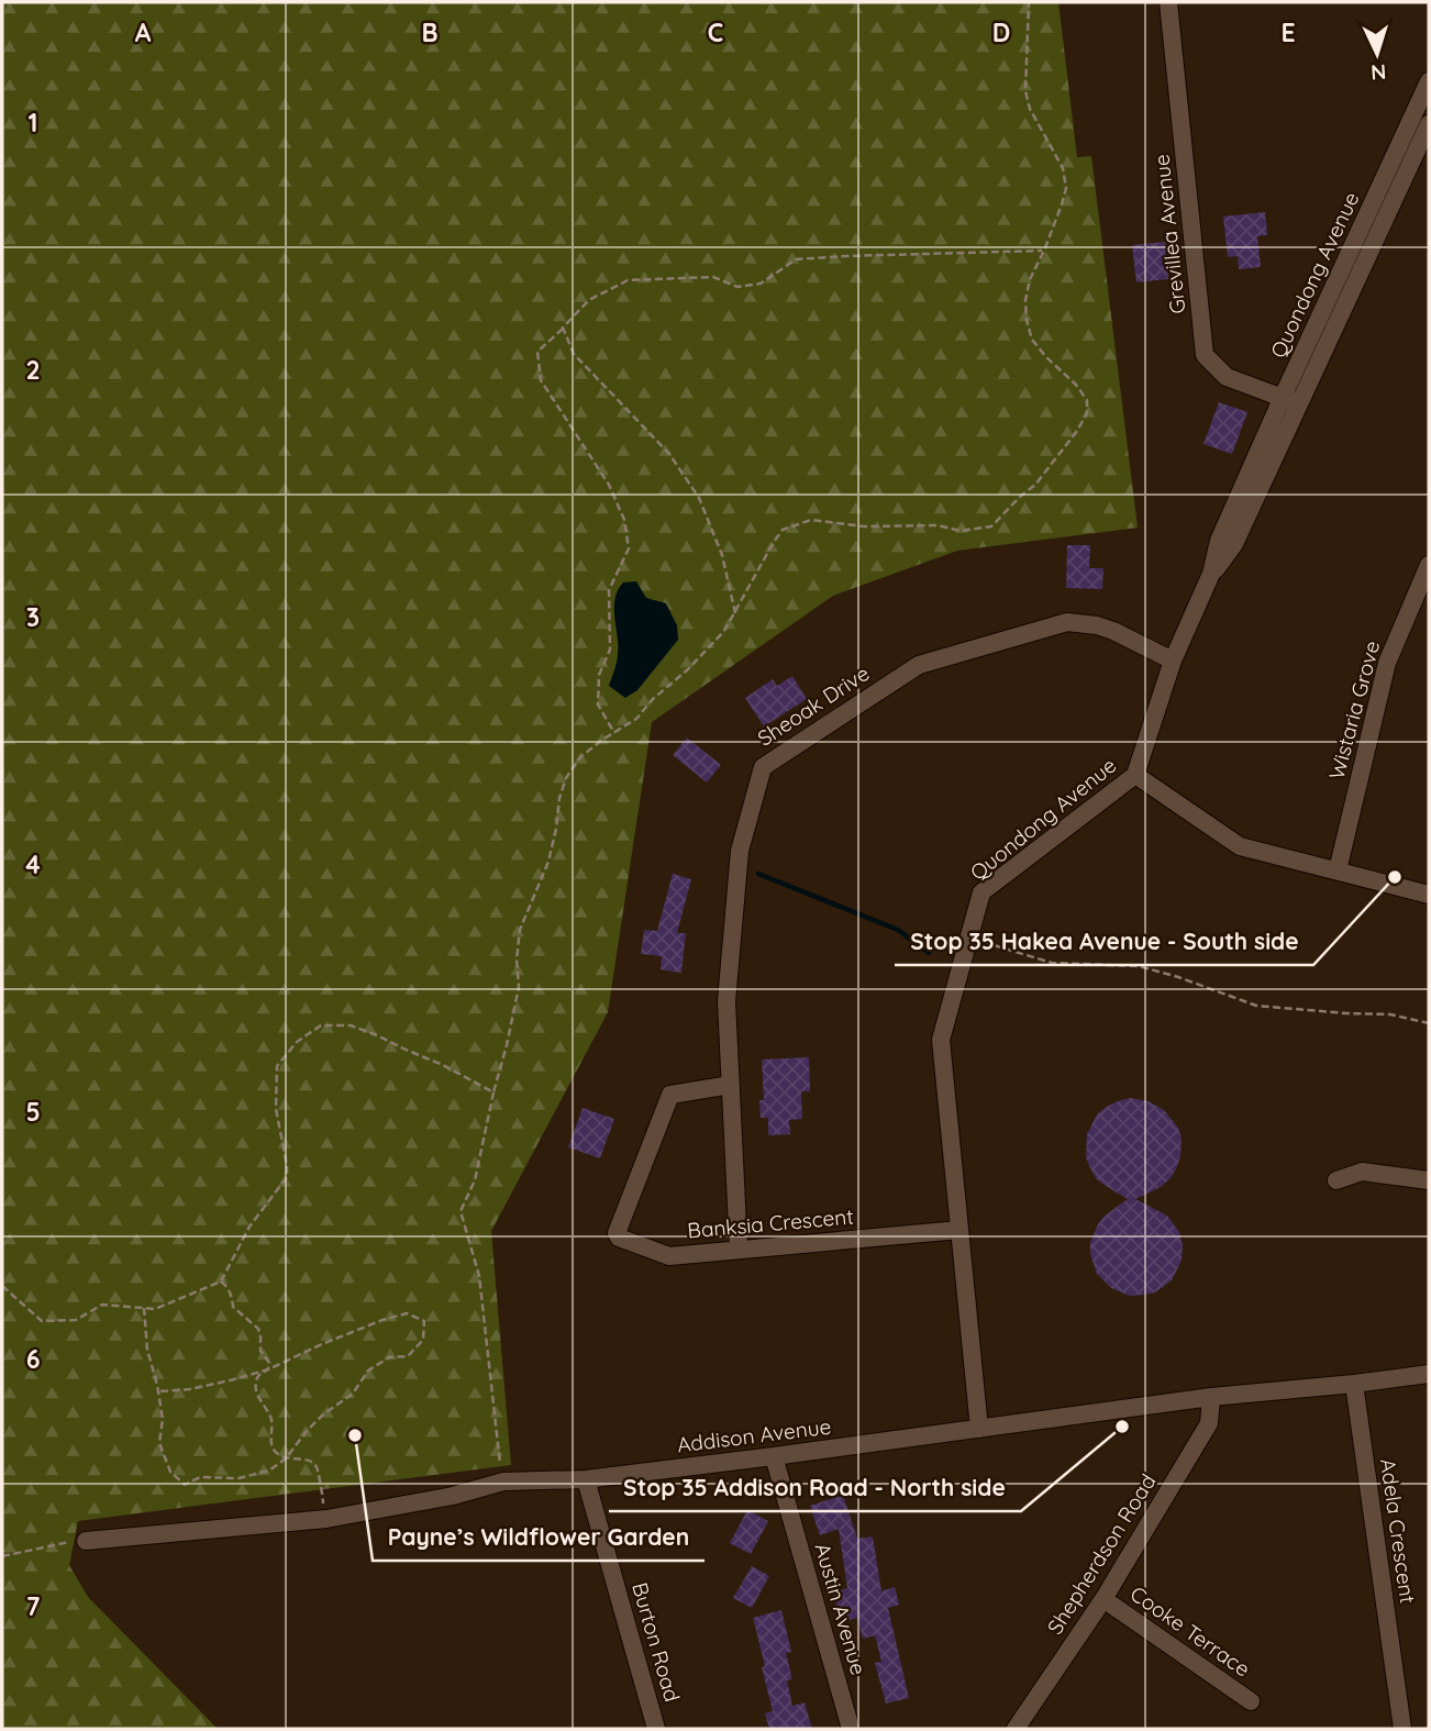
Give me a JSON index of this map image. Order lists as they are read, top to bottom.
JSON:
{
  "streets": {
    "street": [
      "Grevillea Avenue",
      "Quondong Avenue",
      "Sheoak Drive",
      "Wistaria Grove",
      "Banksia Crescent",
      "Addison Avenue",
      "Adela Crescent",
      "Shepherdson Road",
      "Austin Avenue",
      "Cooke Terrace",
      "Burton Road"
    ]
  },
  "crossings": [
    ["Grevillea Avenue", "Quondong Avenue"],
    ["Quondong Avenue", "Sheoak Drive"],
    ["Quondong Avenue", "Banksia Crescent"],
    ["Quondong Avenue", "Addison Avenue"],
    ["Sheoak Drive", "Banksia Crescent"],
    ["Addison Avenue", "Adela Crescent"],
    ["Addison Avenue", "Shepherdson Road"],
    ["Addison Avenue", "Austin Avenue"],
    ["Addison Avenue", "Burton Road"],
    ["Shepherdson Road", "Cooke Terrace"]
  ],
  "places": ["Stop 35 Hakea Avenue - South side", "Stop 35 Addison Road - North side", "Payne’s Wildflower Garden"],
  "north": "bottom",
  "grid": {
    "columns": [
      "A",
      "B",
      "C",
      "D",
      "E"
    ],
    "rows": [
      "1",
      "2",
      "3",
      "4",
      "5",
      "6",
      "7"
    ]
  }
}
